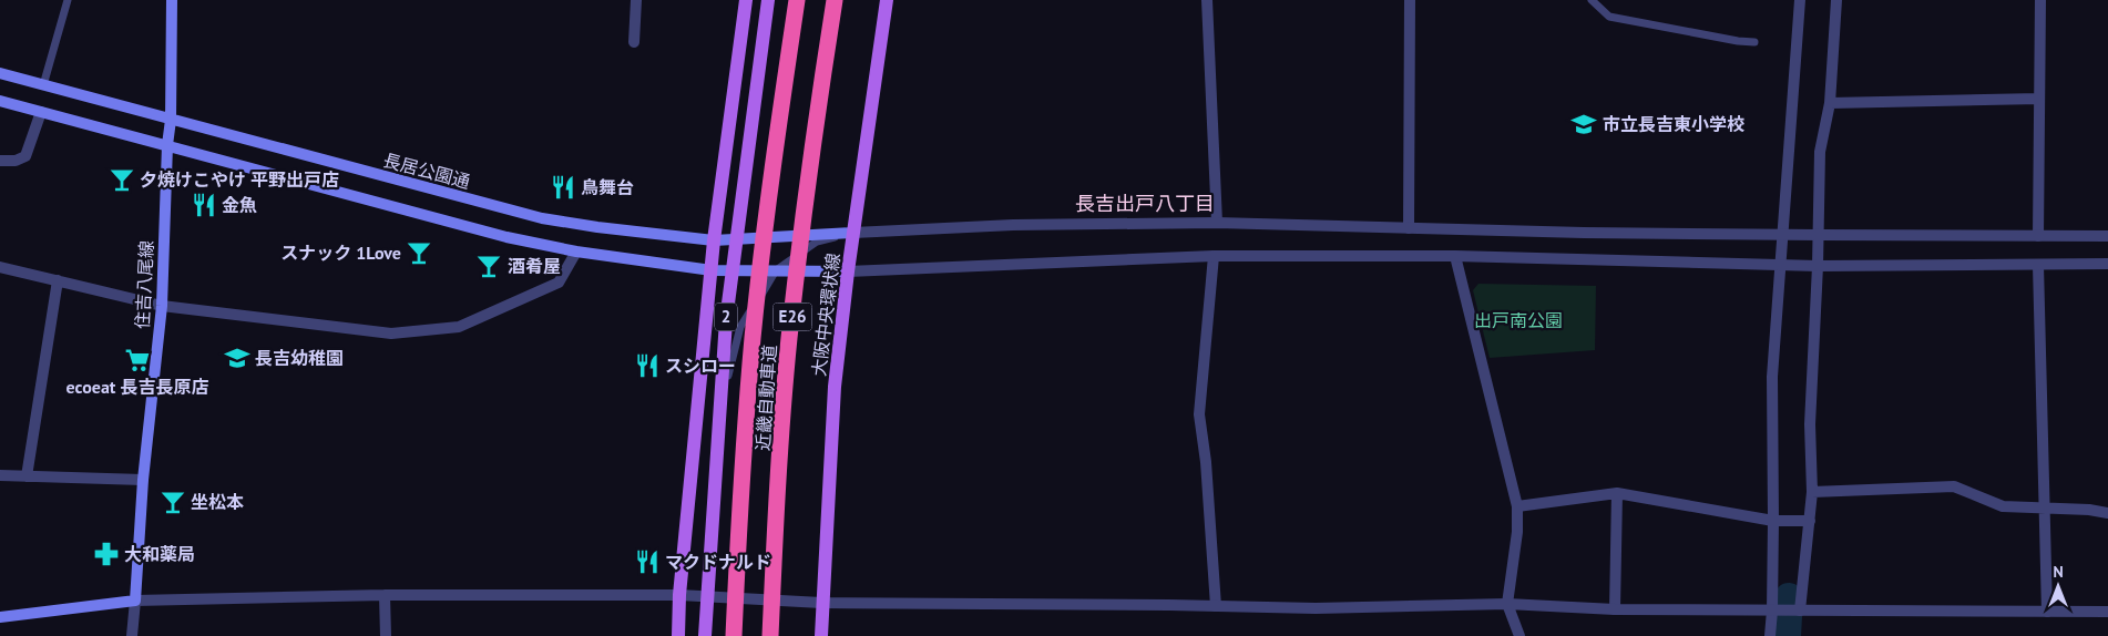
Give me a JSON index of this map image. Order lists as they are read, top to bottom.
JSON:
{
  "streets": {
    "highway": ["E26", "近畿自動車道"],
    "main road": [
      "長居公園通",
      "住吉八尾線",
      "大阪中央環状線",
      "2"
    ]
  },
  "crossings": [
    ["長居公園通", "住吉八尾線"],
    ["長居公園通", "大阪中央環状線"],
    ["長居公園通", "2"]
  ],
  "districts": ["長吉出戸八丁目"],
  "parks": ["出戸南公園"],
  "places": {
    "school or university": ["市立長吉東小学校", "長吉幼稚園"],
    "bar": [
      "夕焼けこやけ 平野出戸店",
      "スナック 1Love",
      "酒肴屋",
      "坐松本"
    ],
    "restaurant": [
      "鳥舞台",
      "金魚",
      "スシロー",
      "マクドナルド"
    ],
    "supermarket": ["ecoeat 長吉長原店"],
    "pharmacy": ["大和薬局"]
  },
  "north": "top"
}
